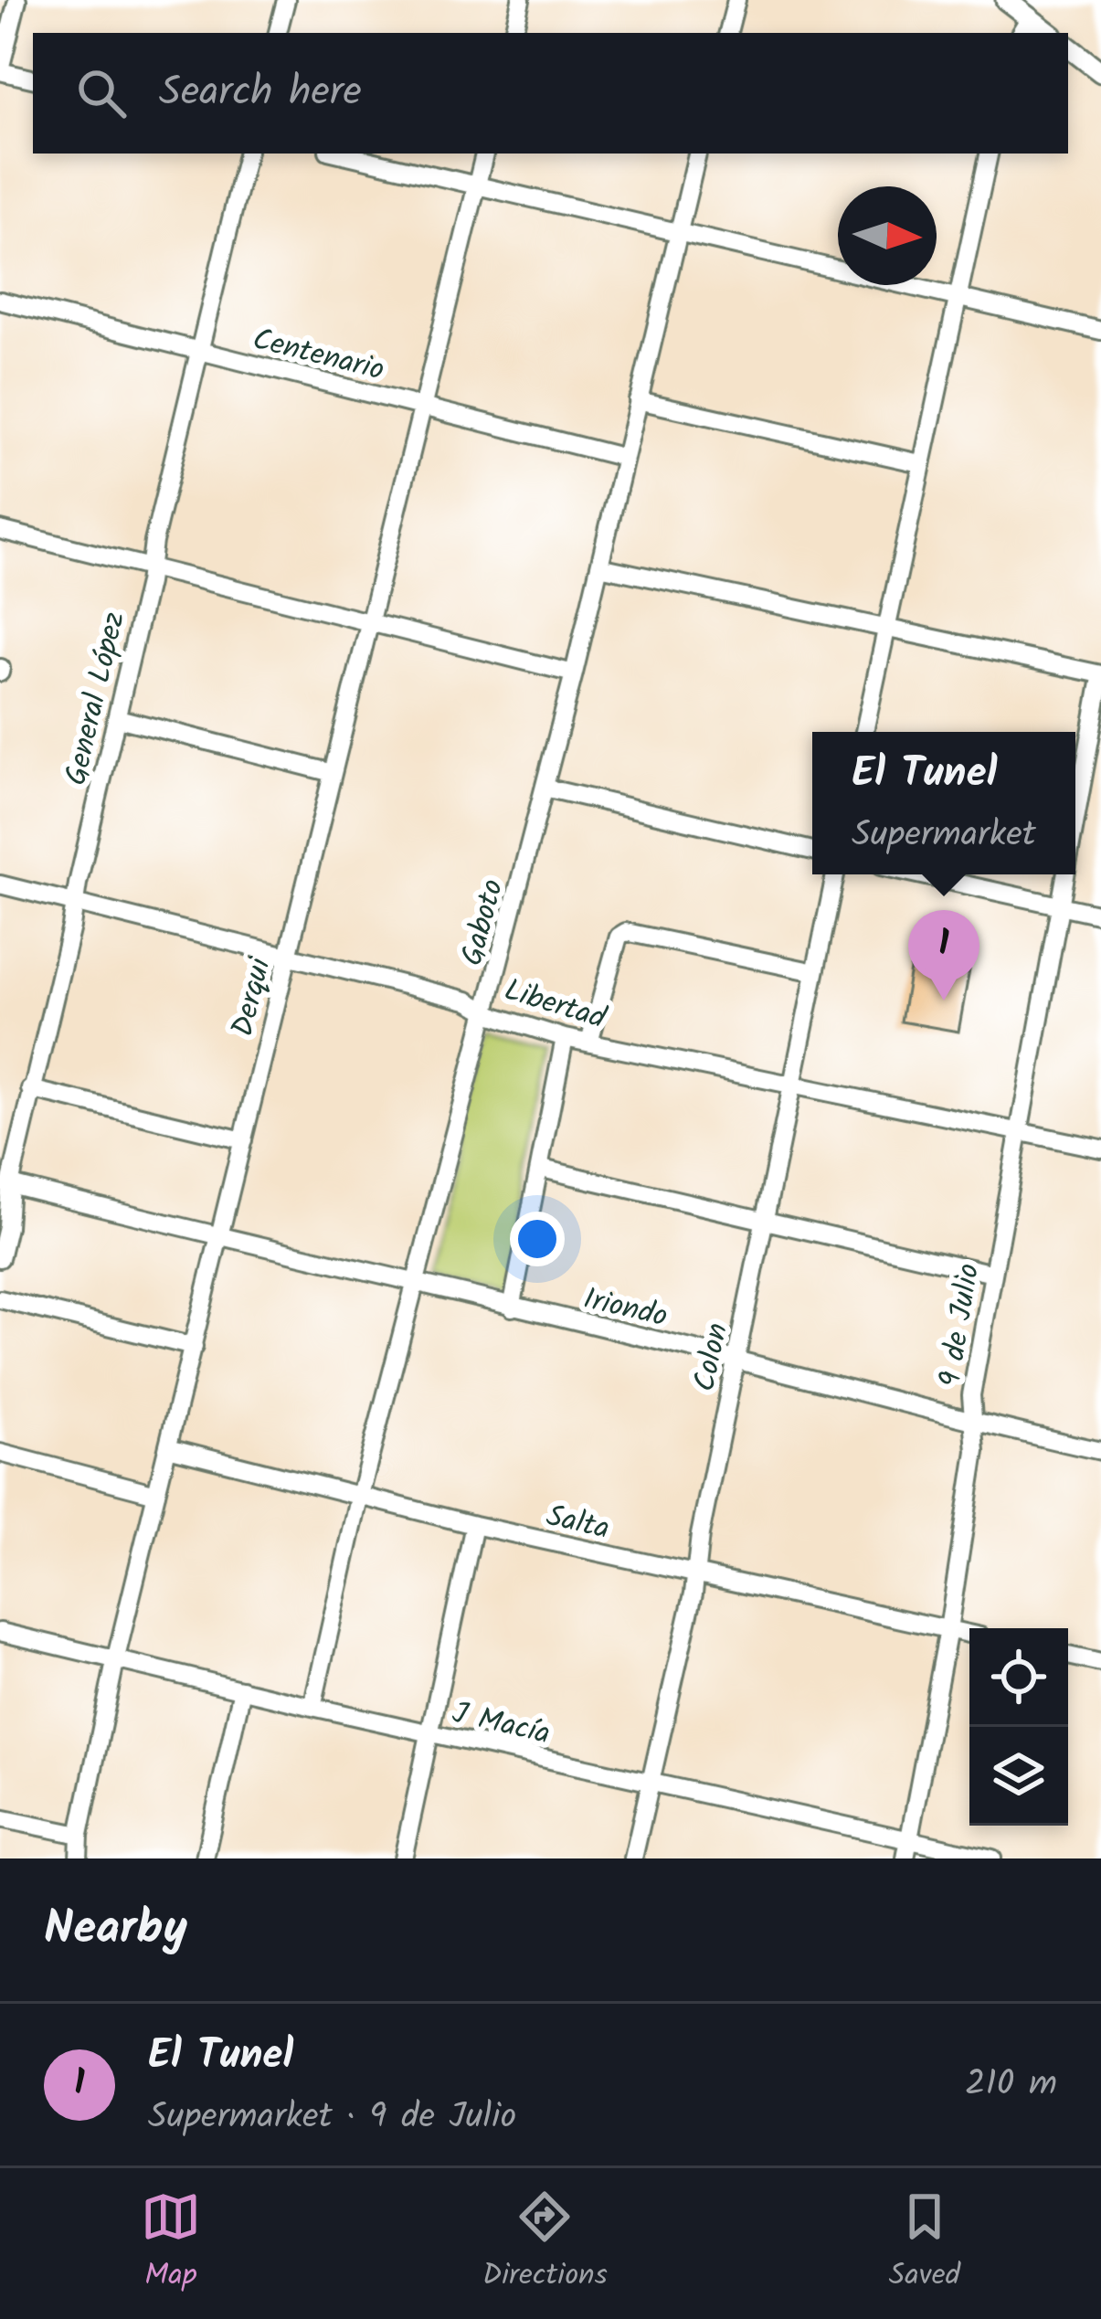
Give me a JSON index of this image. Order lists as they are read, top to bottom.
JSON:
{
  "streets": {
    "street": [
      "Centenario",
      "General López",
      "Gaboto",
      "Derqui",
      "Libertad",
      "Iriondo",
      "9 de Julio",
      "Colon",
      "Salta",
      "J Macía"
    ]
  },
  "crossings": [
    ["Centenario", "General López"],
    ["Centenario", "Gaboto"],
    ["Centenario", "Derqui"],
    ["General López", "Libertad"],
    ["General López", "Iriondo"],
    ["Gaboto", "Libertad"],
    ["Gaboto", "Iriondo"],
    ["Gaboto", "Salta"],
    ["Gaboto", "J Macía"],
    ["Derqui", "Libertad"],
    ["Derqui", "Iriondo"],
    ["Derqui", "Salta"],
    ["Derqui", "J Macía"],
    ["Libertad", "9 de Julio"],
    ["Libertad", "Colon"],
    ["Iriondo", "9 de Julio"],
    ["Iriondo", "Colon"],
    ["9 de Julio", "Salta"],
    ["9 de Julio", "J Macía"],
    ["Colon", "Salta"],
    ["Colon", "J Macía"]
  ],
  "north": "right",
  "page": {
    "search": "Search here",
    "popup": ["El Tunel", "Supermarket"],
    "pins": "1",
    "heading": "Nearby",
    "list": [
      {
        "mark": "1",
        "name": "El Tunel",
        "note": "Supermarket · 9 de Julio",
        "value": "210 m"
      }
    ],
    "nav": ["Map", "Directions", "Saved"]
  }
}
